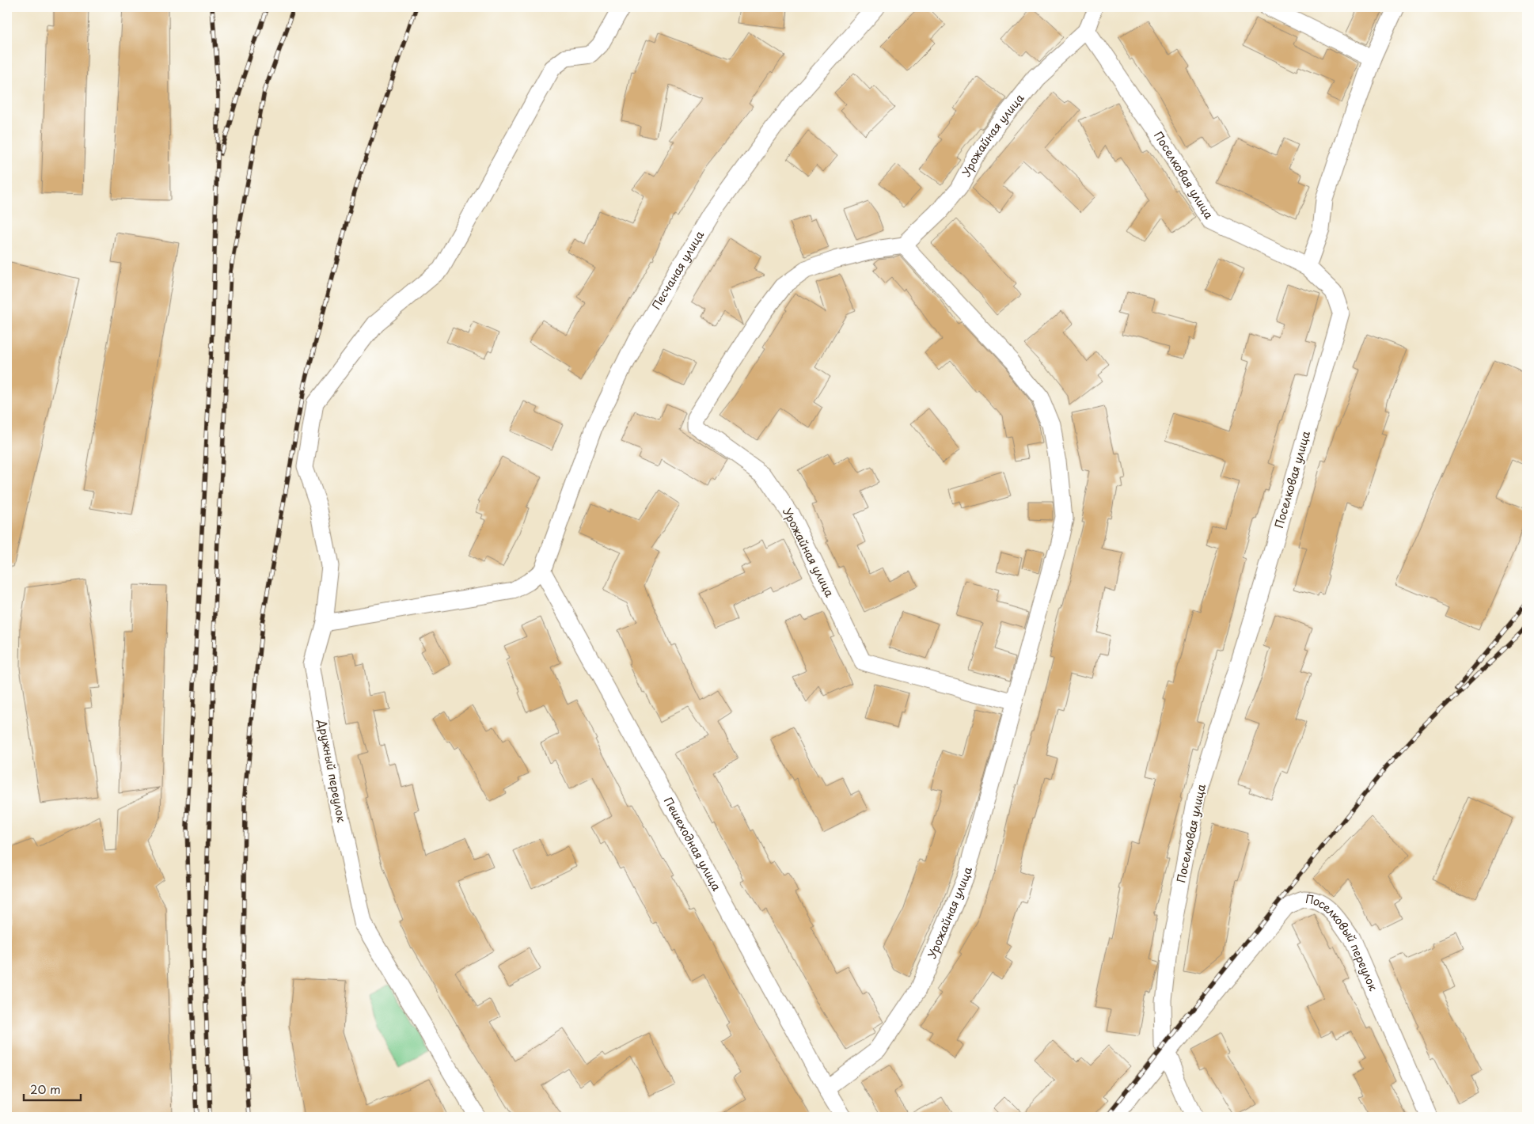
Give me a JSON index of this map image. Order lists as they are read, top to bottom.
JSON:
{
  "streets": {
    "street": [
      "Урожайная улица",
      "Поселковая улица",
      "Песчаная улица",
      "Дружный переулок",
      "Пешеходная улица",
      "Поселковый переулок"
    ]
  },
  "crossings": [
    ["Урожайная улица", "Поселковая улица"],
    ["Урожайная улица", "Пешеходная улица"],
    ["Поселковая улица", "Поселковый переулок"],
    ["Песчаная улица", "Пешеходная улица"]
  ],
  "scale_bar": "20 m"
}
